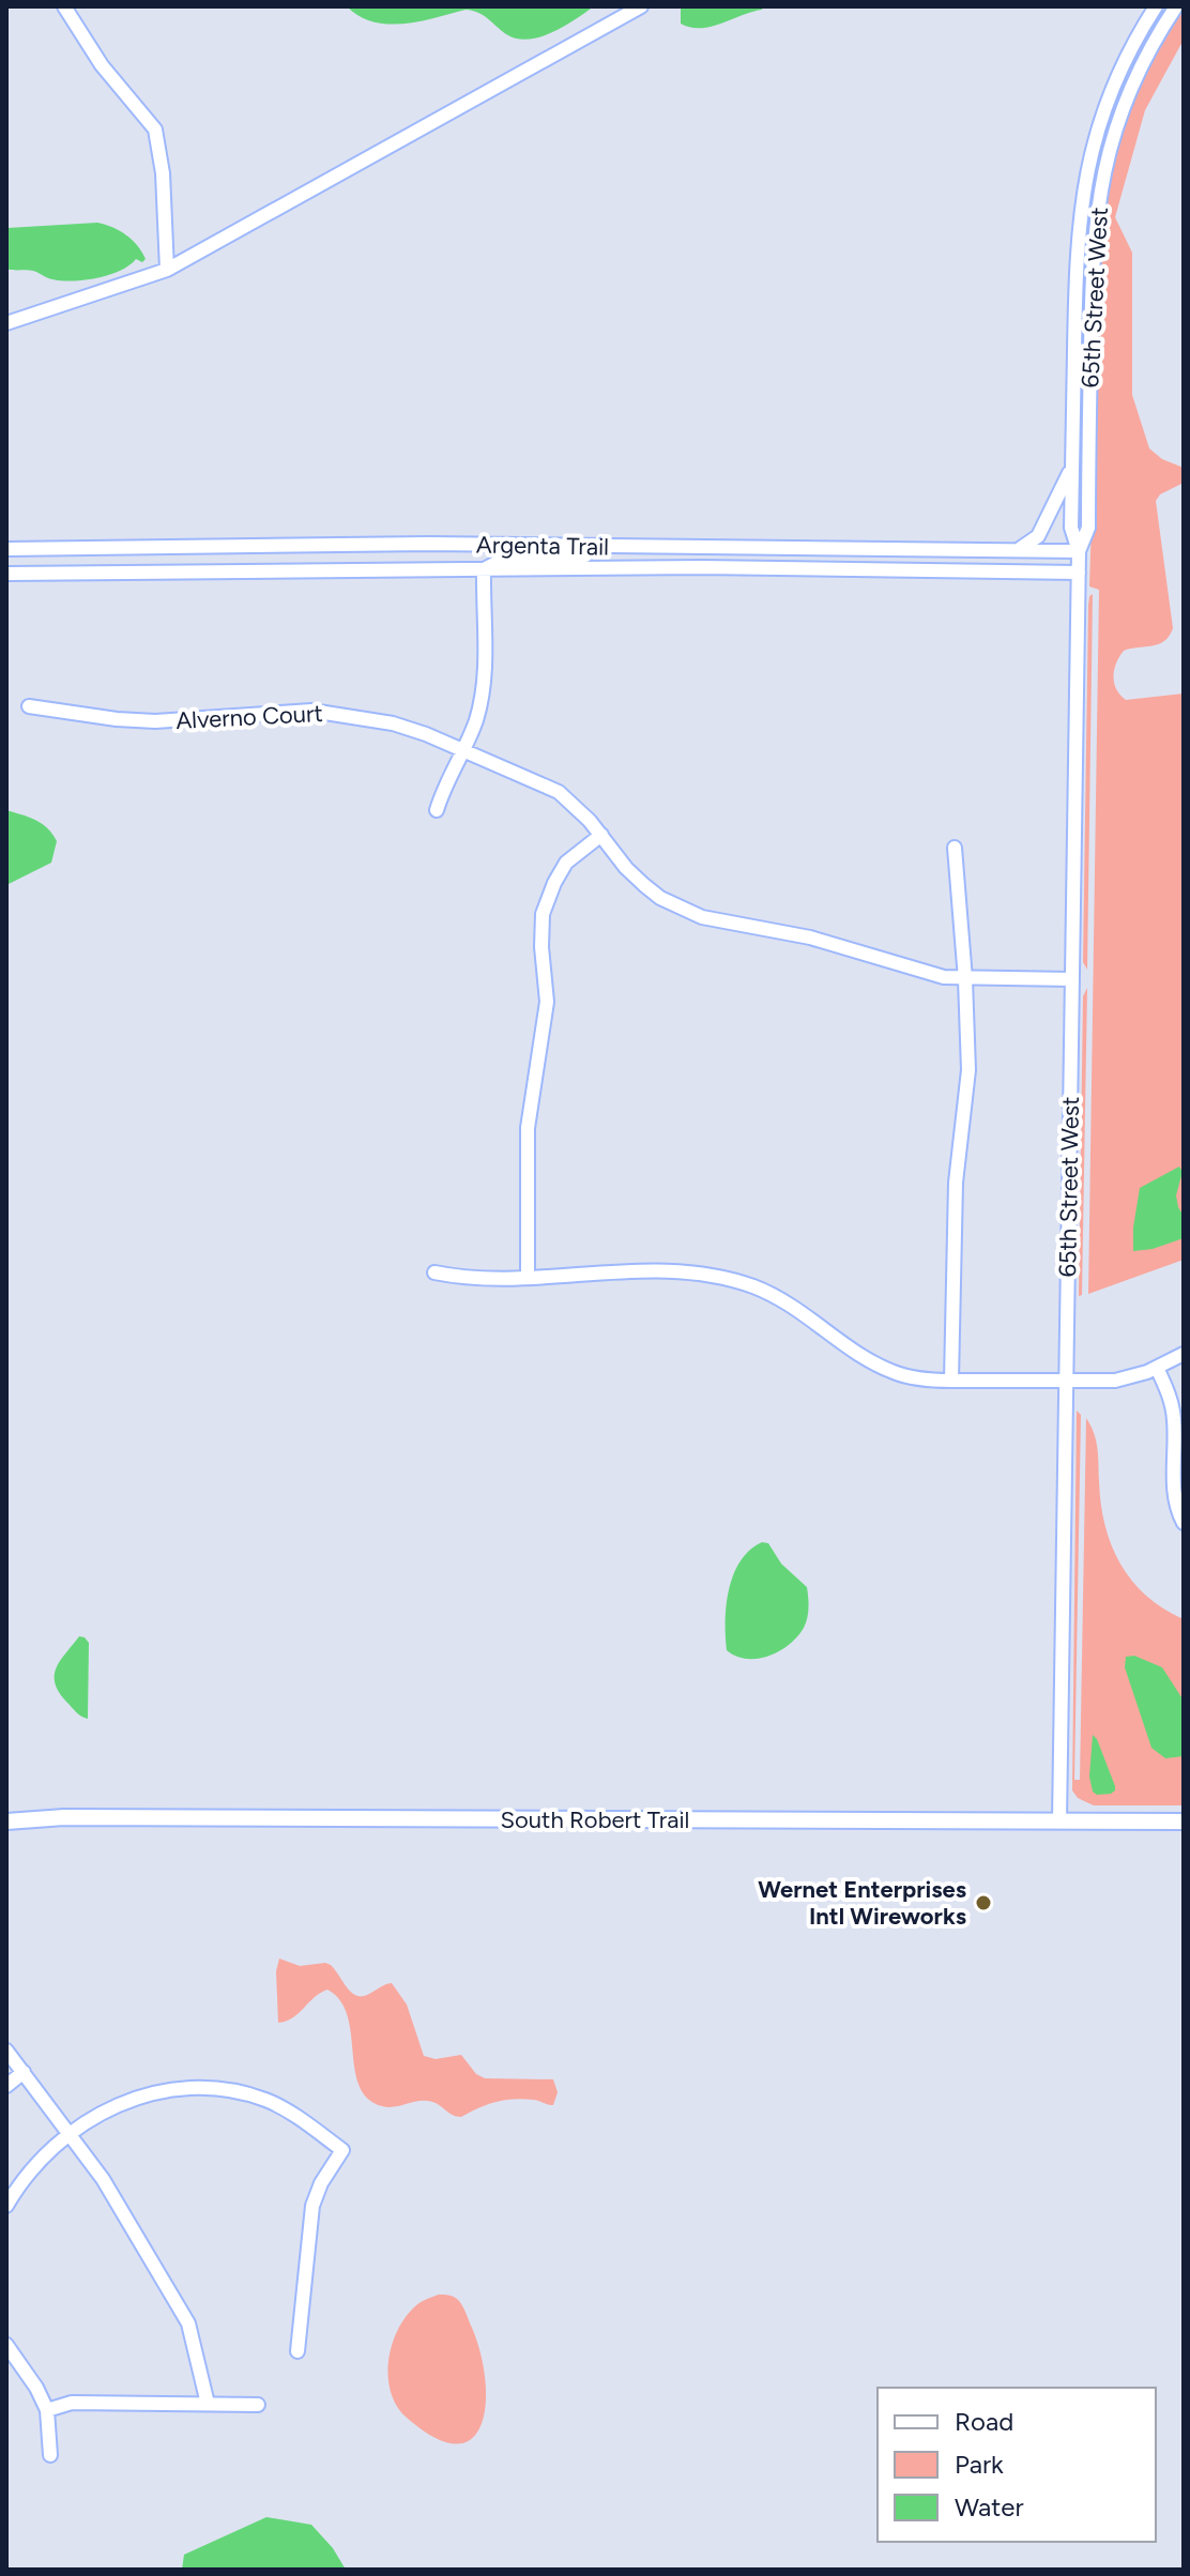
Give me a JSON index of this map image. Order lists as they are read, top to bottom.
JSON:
{
  "streets": {
    "main road": ["South Robert Trail"],
    "street": ["65th Street West", "Argenta Trail", "Alverno Court"]
  },
  "crossings": [
    ["65th Street West", "Argenta Trail"],
    ["65th Street West", "Alverno Court"],
    ["65th Street West", "South Robert Trail"]
  ],
  "places": ["Wernet Enterprises Intl Wireworks"],
  "legend": ["Road", "Park", "Water"]
}
